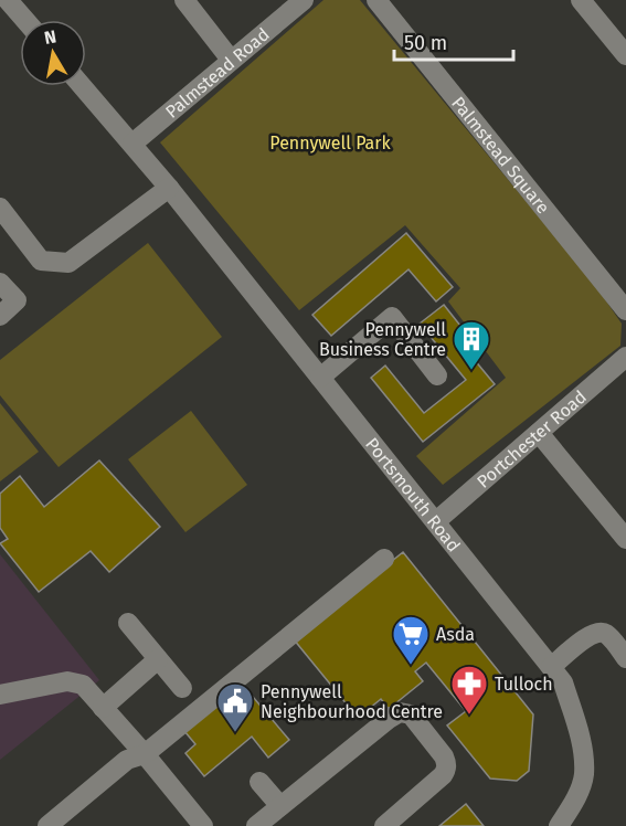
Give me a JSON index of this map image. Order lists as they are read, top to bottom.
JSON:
{
  "streets": {
    "street": [
      "Palmstead Road",
      "Palmstead Square",
      "Portchester Road",
      "Portsmouth Road"
    ]
  },
  "crossings": [
    ["Palmstead Road", "Portsmouth Road"],
    ["Portchester Road", "Portsmouth Road"]
  ],
  "parks": ["Pennywell Park"],
  "places": {
    "building": ["Pennywell Business Centre"],
    "supermarket": ["Asda"],
    "pharmacy": ["Tulloch"],
    "public building": ["Pennywell Neighbourhood Centre"]
  },
  "scale_bar": "50 m",
  "north": "top"
}
